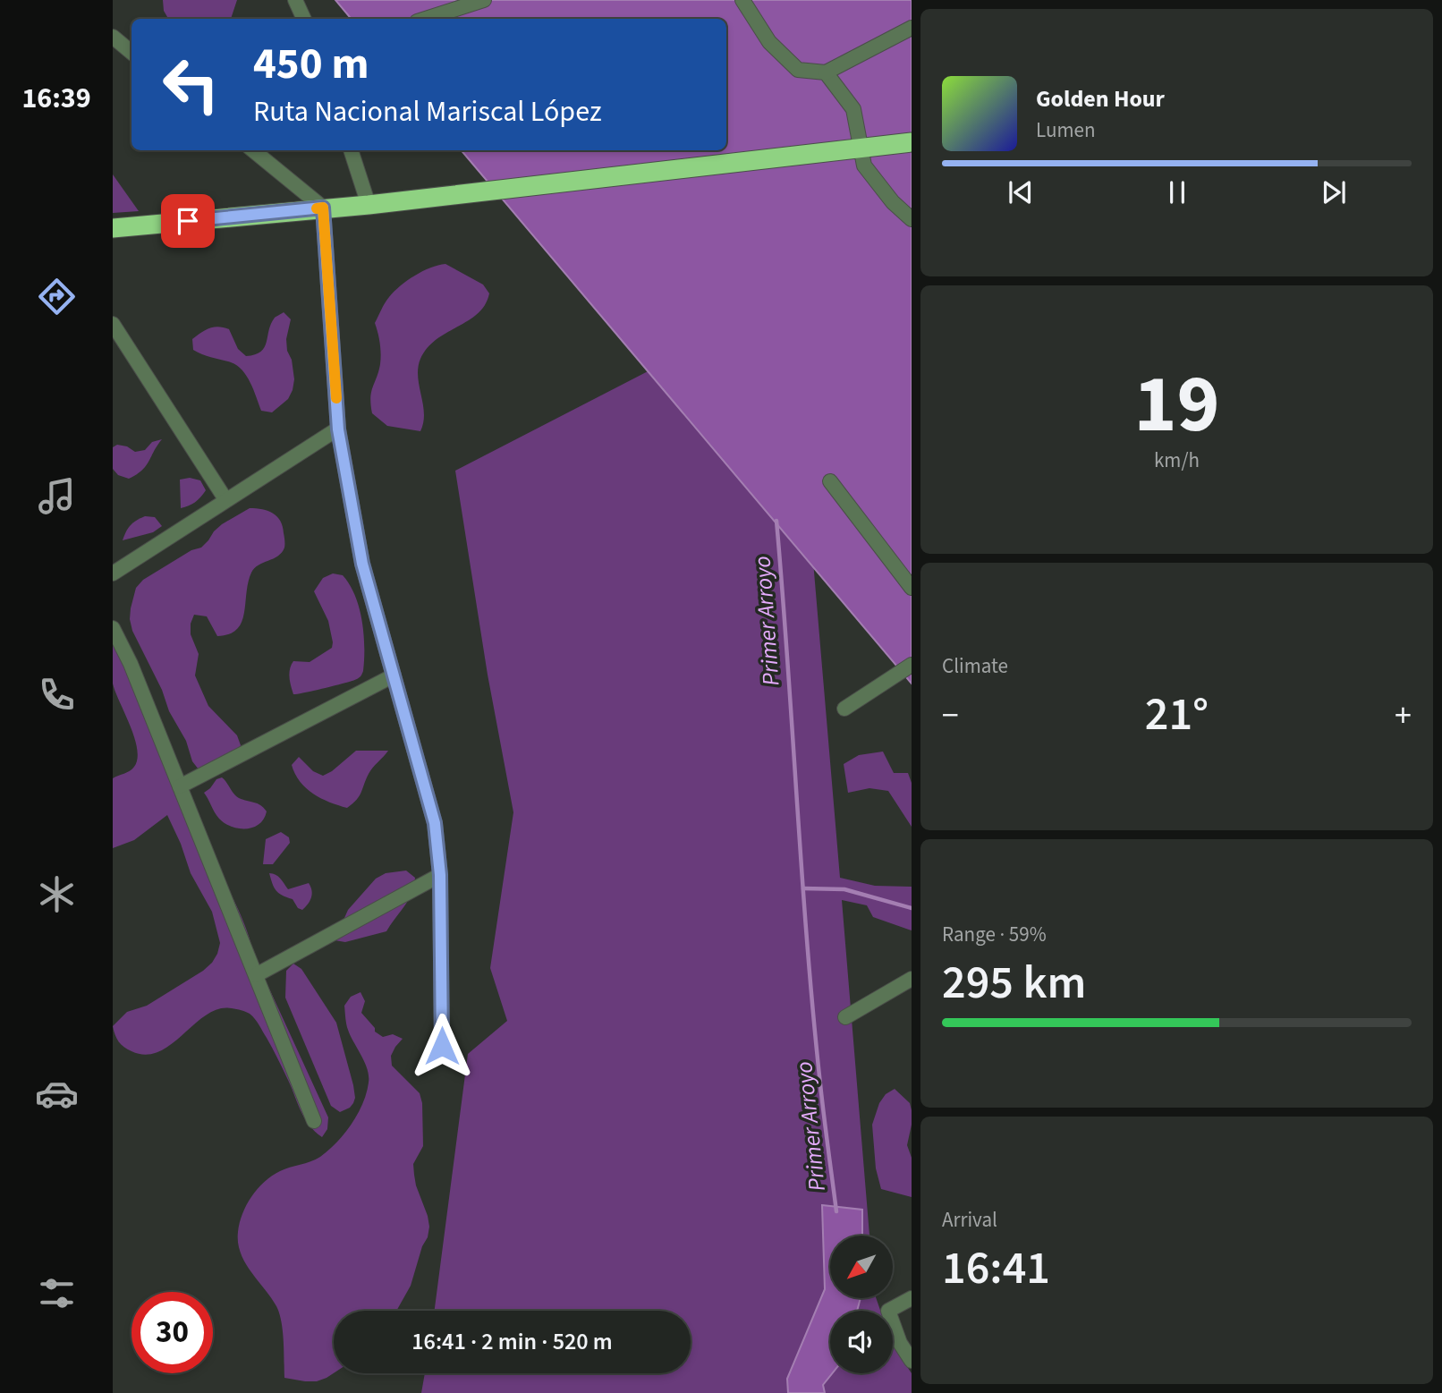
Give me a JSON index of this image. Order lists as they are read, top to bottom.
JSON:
{
  "water": ["Primer Arroyo"],
  "north": "bottom left",
  "page": {
    "tabs": "16:39",
    "turn": ["450 m", "Ruta Nacional Mariscal López"],
    "song": ["Golden Hour", "Lumen"],
    "tile": [
      ["19", "km/h"],
      "Climate",
      ["Range · 59%", "295 km"],
      ["Arrival", "16:41"]
    ],
    "heat": ["−", "21°", "+"],
    "limit": "30",
    "trip": "16:41 · 2 min · 520 m"
  }
}
